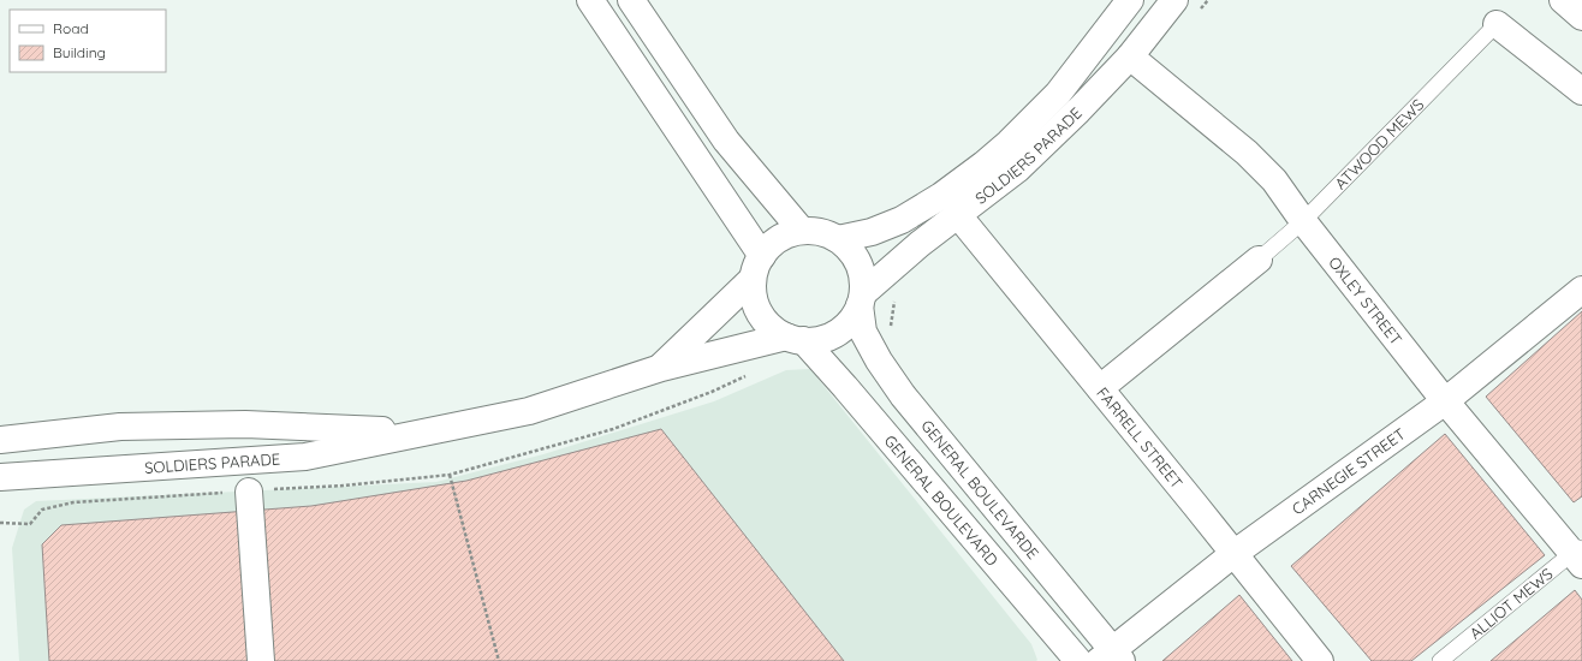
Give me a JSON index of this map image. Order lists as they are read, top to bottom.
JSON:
{
  "streets": {
    "street": [
      "SOLDIERS PARADE",
      "OXLEY STREET",
      "FARRELL STREET",
      "CARNEGIE STREET",
      "GENERAL BOULEVARDE",
      "GENERAL BOULEVARD"
    ],
    "lane": ["ATWOOD MEWS", "ALLIOT MEWS"]
  },
  "crossings": [
    ["ATWOOD MEWS", "OXLEY STREET"],
    ["SOLDIERS PARADE", "OXLEY STREET"],
    ["SOLDIERS PARADE", "FARRELL STREET"],
    ["SOLDIERS PARADE", "GENERAL BOULEVARDE"],
    ["SOLDIERS PARADE", "GENERAL BOULEVARD"],
    ["OXLEY STREET", "CARNEGIE STREET"],
    ["OXLEY STREET", "ALLIOT MEWS"],
    ["FARRELL STREET", "CARNEGIE STREET"],
    ["CARNEGIE STREET", "GENERAL BOULEVARDE"],
    ["GENERAL BOULEVARDE", "GENERAL BOULEVARD"]
  ],
  "legend": ["Road", "Building"]
}
